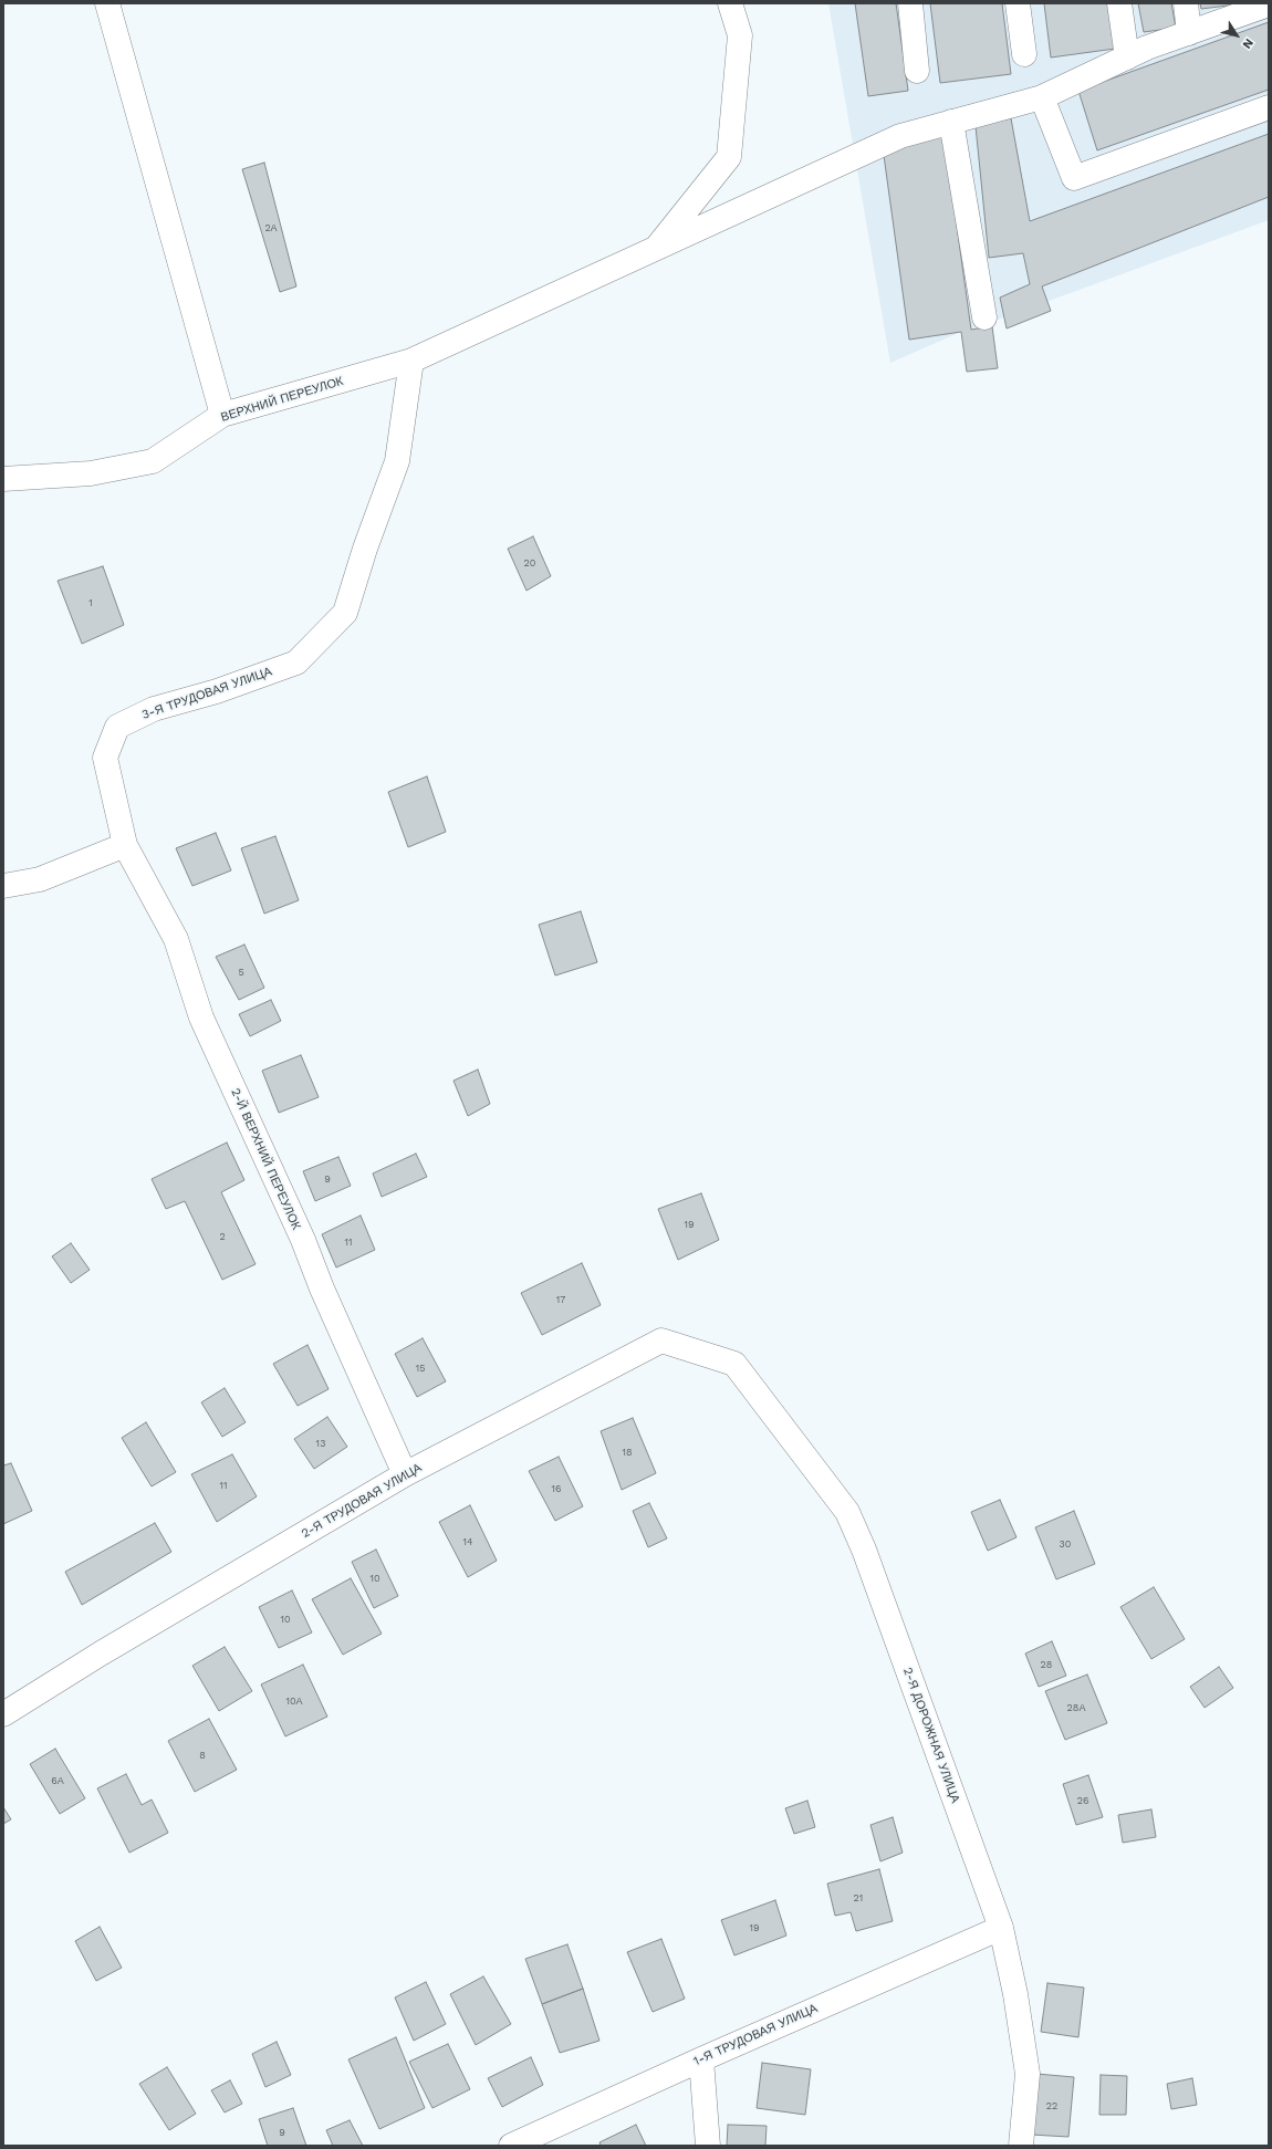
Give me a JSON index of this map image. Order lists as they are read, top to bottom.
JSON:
{
  "streets": {
    "street": [
      "ВЕРХНИЙ ПЕРЕУЛОК",
      "3-Я ТРУДОВАЯ УЛИЦА",
      "2-Й ВЕРХНИЙ ПЕРЕУЛОК",
      "2-Я ТРУДОВАЯ УЛИЦА",
      "2-Я ДОРОЖНАЯ УЛИЦА",
      "1-Я ТРУДОВАЯ УЛИЦА"
    ]
  },
  "crossings": [
    ["ВЕРХНИЙ ПЕРЕУЛОК", "3-Я ТРУДОВАЯ УЛИЦА"],
    ["3-Я ТРУДОВАЯ УЛИЦА", "2-Й ВЕРХНИЙ ПЕРЕУЛОК"],
    ["2-Й ВЕРХНИЙ ПЕРЕУЛОК", "2-Я ТРУДОВАЯ УЛИЦА"],
    ["2-Я ТРУДОВАЯ УЛИЦА", "2-Я ДОРОЖНАЯ УЛИЦА"],
    ["2-Я ДОРОЖНАЯ УЛИЦА", "1-Я ТРУДОВАЯ УЛИЦА"]
  ],
  "house_numbers": [
    "2А",
    "20",
    "1",
    "5",
    "9",
    "19",
    "2",
    "11",
    "17",
    "15",
    "13",
    "18",
    "11",
    "16",
    "14",
    "30",
    "10",
    "10",
    "28",
    "10А",
    "28А",
    "8",
    "6А",
    "26",
    "21",
    "19",
    "22",
    "9"
  ],
  "north": "bottom right"
}
